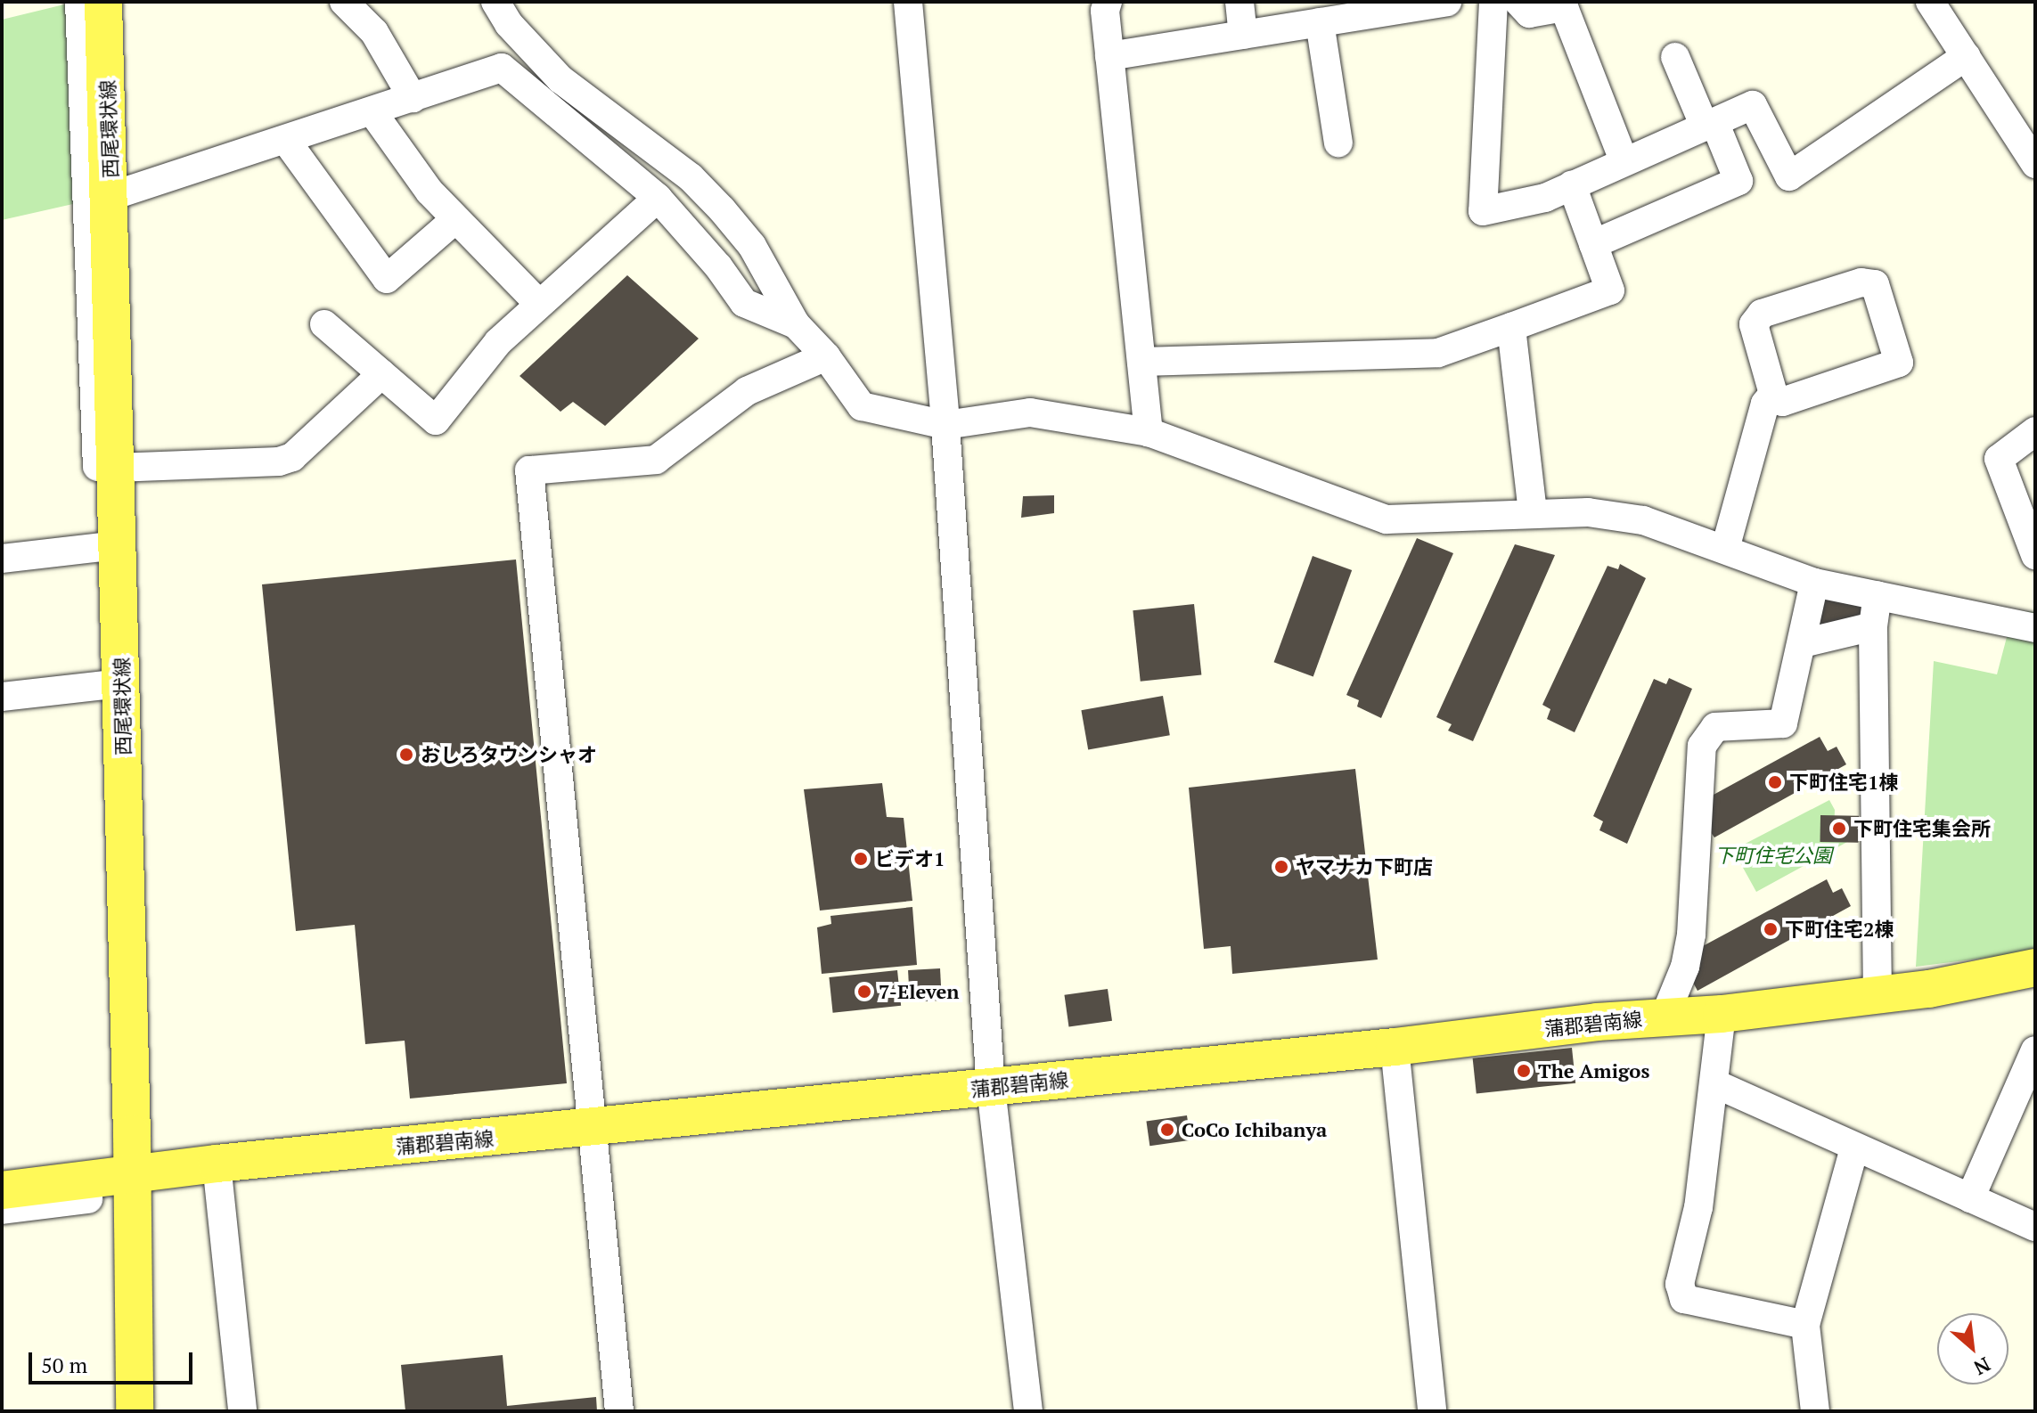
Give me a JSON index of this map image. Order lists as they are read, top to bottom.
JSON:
{
  "streets": {
    "main road": ["西尾環状線", "蒲郡碧南線"]
  },
  "crossings": [
    ["西尾環状線", "蒲郡碧南線"]
  ],
  "parks": ["下町住宅公園"],
  "places": [
    "おしろタウンシャオ",
    "下町住宅1棟",
    "下町住宅集会所",
    "ビデオ1",
    "ヤマナカ下町店",
    "下町住宅2棟",
    "7-Eleven",
    "The Amigos",
    "CoCo Ichibanya"
  ],
  "scale_bar": "50 m",
  "north": "bottom right"
}
